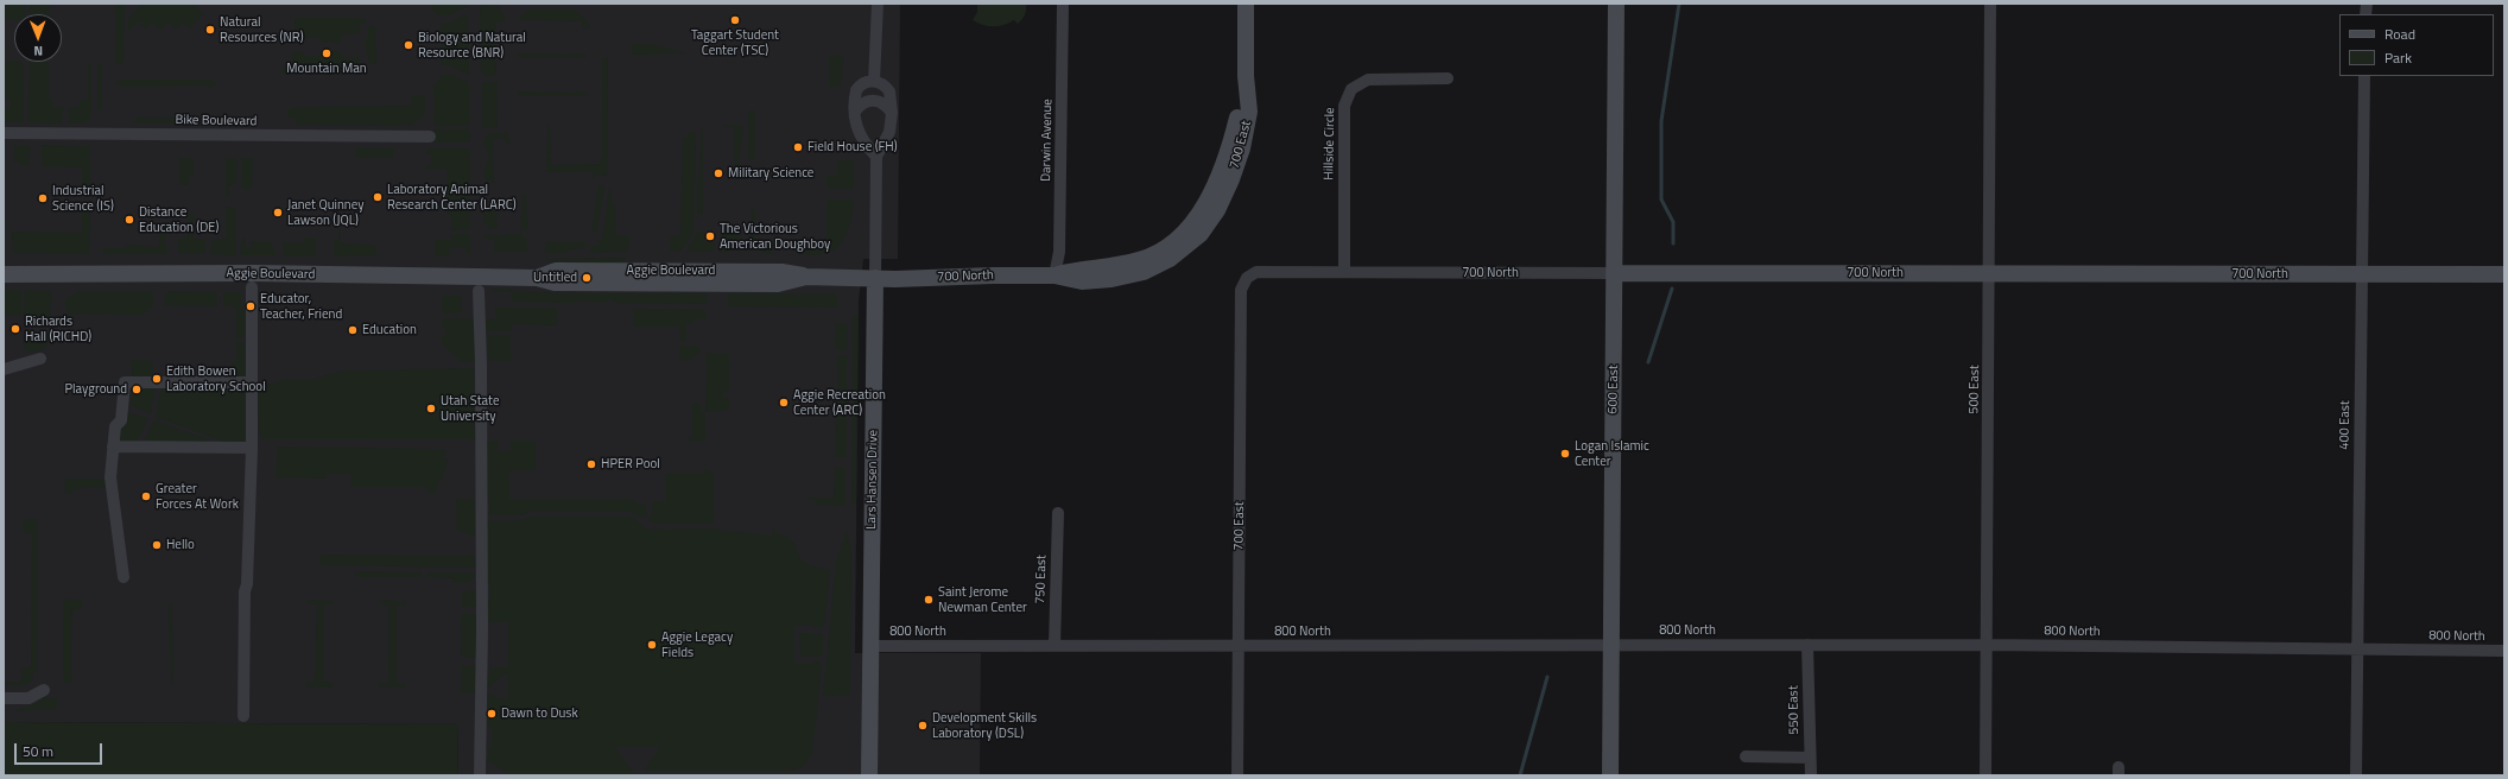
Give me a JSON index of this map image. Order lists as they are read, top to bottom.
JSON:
{
  "streets": {
    "street": [
      "Bike Boulevard",
      "Darwin Avenue",
      "Hillside Circle",
      "700 East",
      "Aggie Boulevard",
      "700 North",
      "600 East",
      "500 East",
      "400 East",
      "Lars Hansen Drive",
      "750 East",
      "800 North",
      "550 East"
    ]
  },
  "crossings": [
    ["Darwin Avenue", "700 North"],
    ["Hillside Circle", "700 North"],
    ["700 East", "700 North"],
    ["700 East", "800 North"],
    ["Aggie Boulevard", "700 North"],
    ["Aggie Boulevard", "Lars Hansen Drive"],
    ["700 North", "600 East"],
    ["700 North", "500 East"],
    ["700 North", "400 East"],
    ["700 North", "Lars Hansen Drive"],
    ["600 East", "800 North"],
    ["500 East", "800 North"],
    ["400 East", "800 North"],
    ["Lars Hansen Drive", "800 North"],
    ["750 East", "800 North"],
    ["800 North", "550 East"]
  ],
  "places": [
    "Taggart Student Center (TSC)",
    "Natural Resources (NR)",
    "Biology and Natural Resource (BNR)",
    "Mountain Man",
    "Field House (FH)",
    "Military Science",
    "Laboratory Animal Research Center (LARC)",
    "Industrial Science (IS)",
    "Janet Quinney Lawson (JQL)",
    "Distance Education (DE)",
    "The Victorious American Doughboy",
    "Untitled",
    "Educator, Teacher, Friend",
    "Richards Hall (RICHD)",
    "Education",
    "Edith Bowen Laboratory School",
    "Playground",
    "Aggie Recreation Center (ARC)",
    "Utah State University",
    "Logan Islamic Center",
    "HPER Pool",
    "Greater Forces At Work",
    "Hello",
    "Saint Jerome Newman Center",
    "Aggie Legacy Fields",
    "Dawn to Dusk",
    "Development Skills Laboratory (DSL)"
  ],
  "legend": ["Road", "Park"],
  "scale_bar": "50 m",
  "north": "bottom"
}
